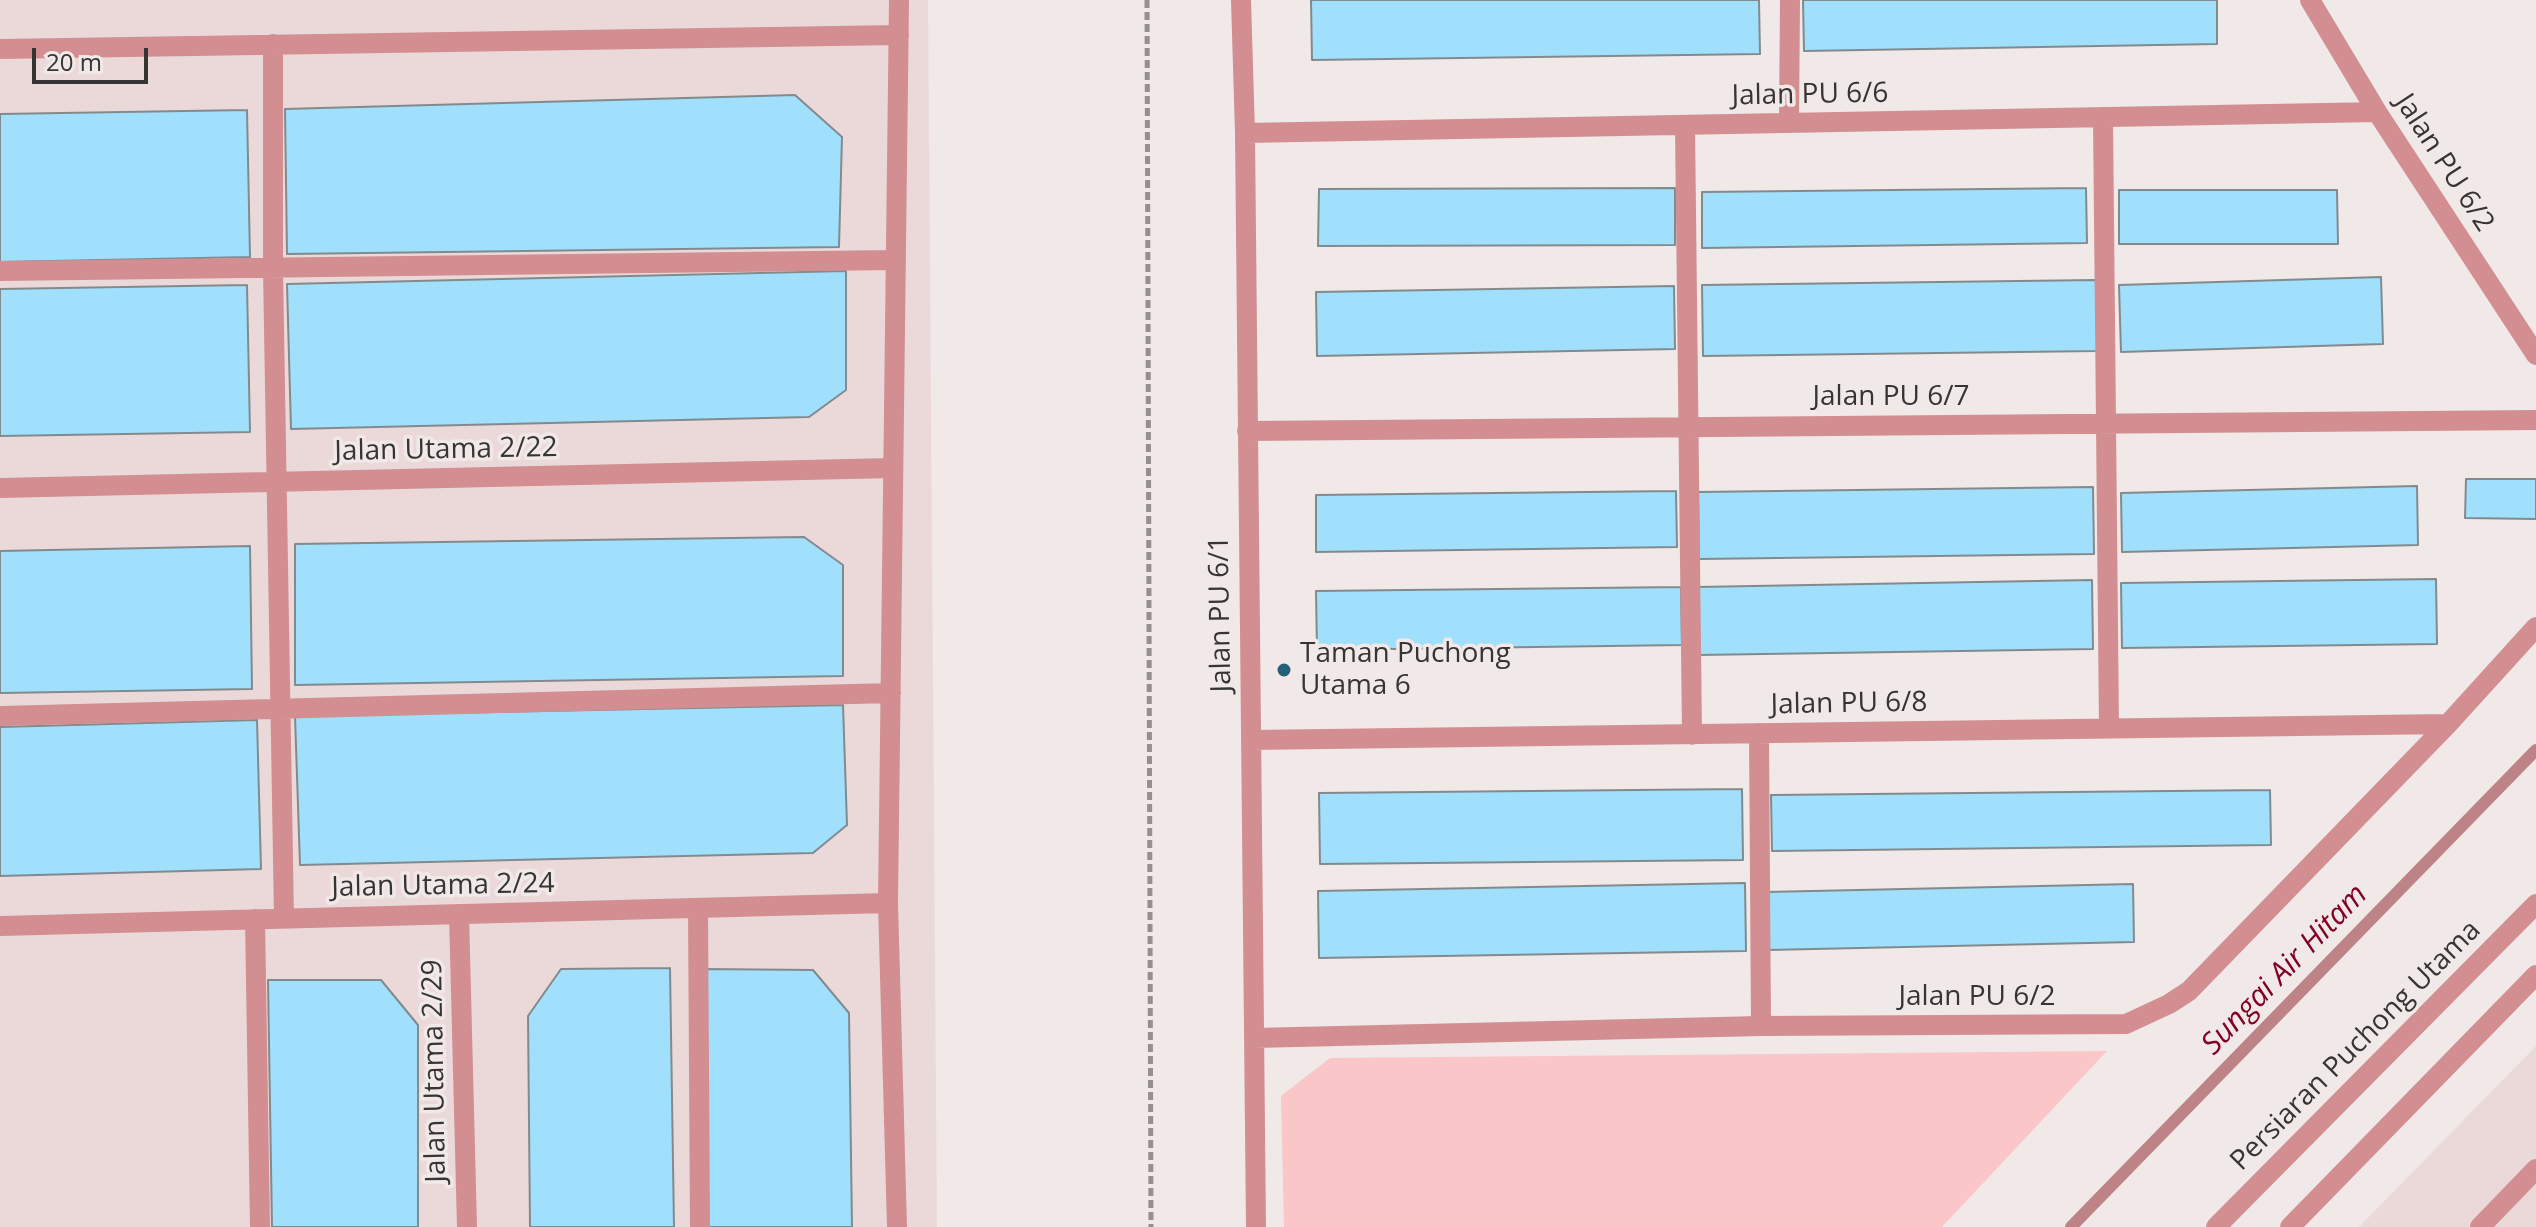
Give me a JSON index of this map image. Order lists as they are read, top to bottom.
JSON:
{
  "streets": {
    "street": [
      "Jalan PU 6/6",
      "Jalan PU 6/2",
      "Jalan PU 6/7",
      "Jalan Utama 2/22",
      "Jalan PU 6/1",
      "Jalan PU 6/8",
      "Jalan Utama 2/24",
      "Persiaran Puchong Utama",
      "Jalan Utama 2/29"
    ]
  },
  "crossings": [
    ["Jalan PU 6/6", "Jalan PU 6/2"],
    ["Jalan PU 6/6", "Jalan PU 6/1"],
    ["Jalan PU 6/2", "Jalan PU 6/1"],
    ["Jalan PU 6/2", "Jalan PU 6/8"],
    ["Jalan PU 6/7", "Jalan PU 6/1"],
    ["Jalan PU 6/1", "Jalan PU 6/8"],
    ["Jalan Utama 2/24", "Jalan Utama 2/29"]
  ],
  "water": ["Sungai Air Hitam"],
  "places": ["Taman Puchong Utama 6"],
  "scale_bar": "20 m"
}
